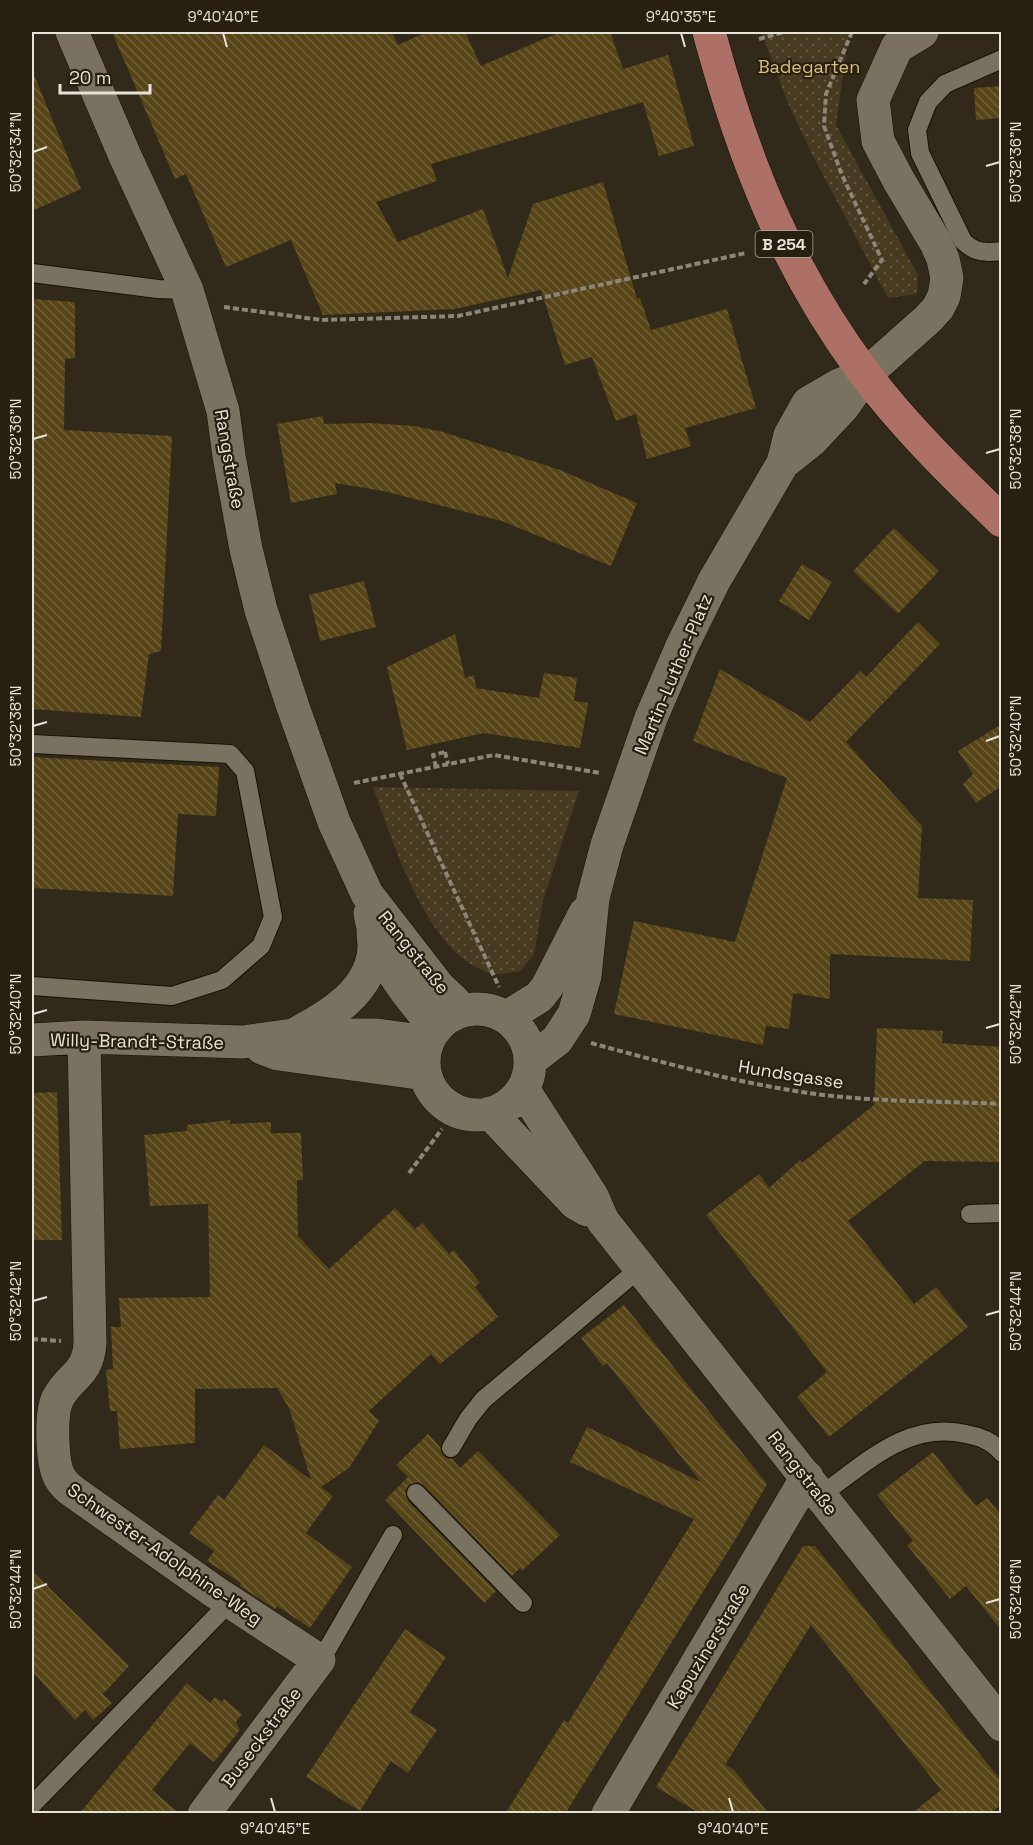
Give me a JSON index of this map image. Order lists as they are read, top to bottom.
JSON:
{
  "streets": {
    "main road": ["B 254"],
    "street": [
      "Rangstraße",
      "Martin-Luther-Platz",
      "Willy-Brandt-Straße",
      "Schwester-Adolphine-Weg",
      "Kapuzinerstraße",
      "Buseckstraße"
    ],
    "path": ["Hundsgasse"]
  },
  "crossings": [
    ["B 254", "Martin-Luther-Platz"],
    ["Rangstraße", "Martin-Luther-Platz"],
    ["Rangstraße", "Willy-Brandt-Straße"],
    ["Rangstraße", "Kapuzinerstraße"],
    ["Martin-Luther-Platz", "Willy-Brandt-Straße"],
    ["Willy-Brandt-Straße", "Schwester-Adolphine-Weg"],
    ["Schwester-Adolphine-Weg", "Buseckstraße"]
  ],
  "parks": ["Badegarten"],
  "scale_bar": "20 m",
  "coordinates": [
    "9°40'40\"E",
    "9°40'35\"E",
    "50°32'34\"N",
    "50°32'36\"N",
    "50°32'38\"N",
    "50°32'40\"N",
    "50°32'42\"N",
    "50°32'44\"N",
    "50°32'46\"N",
    "9°40'45\"E"
  ]
}
